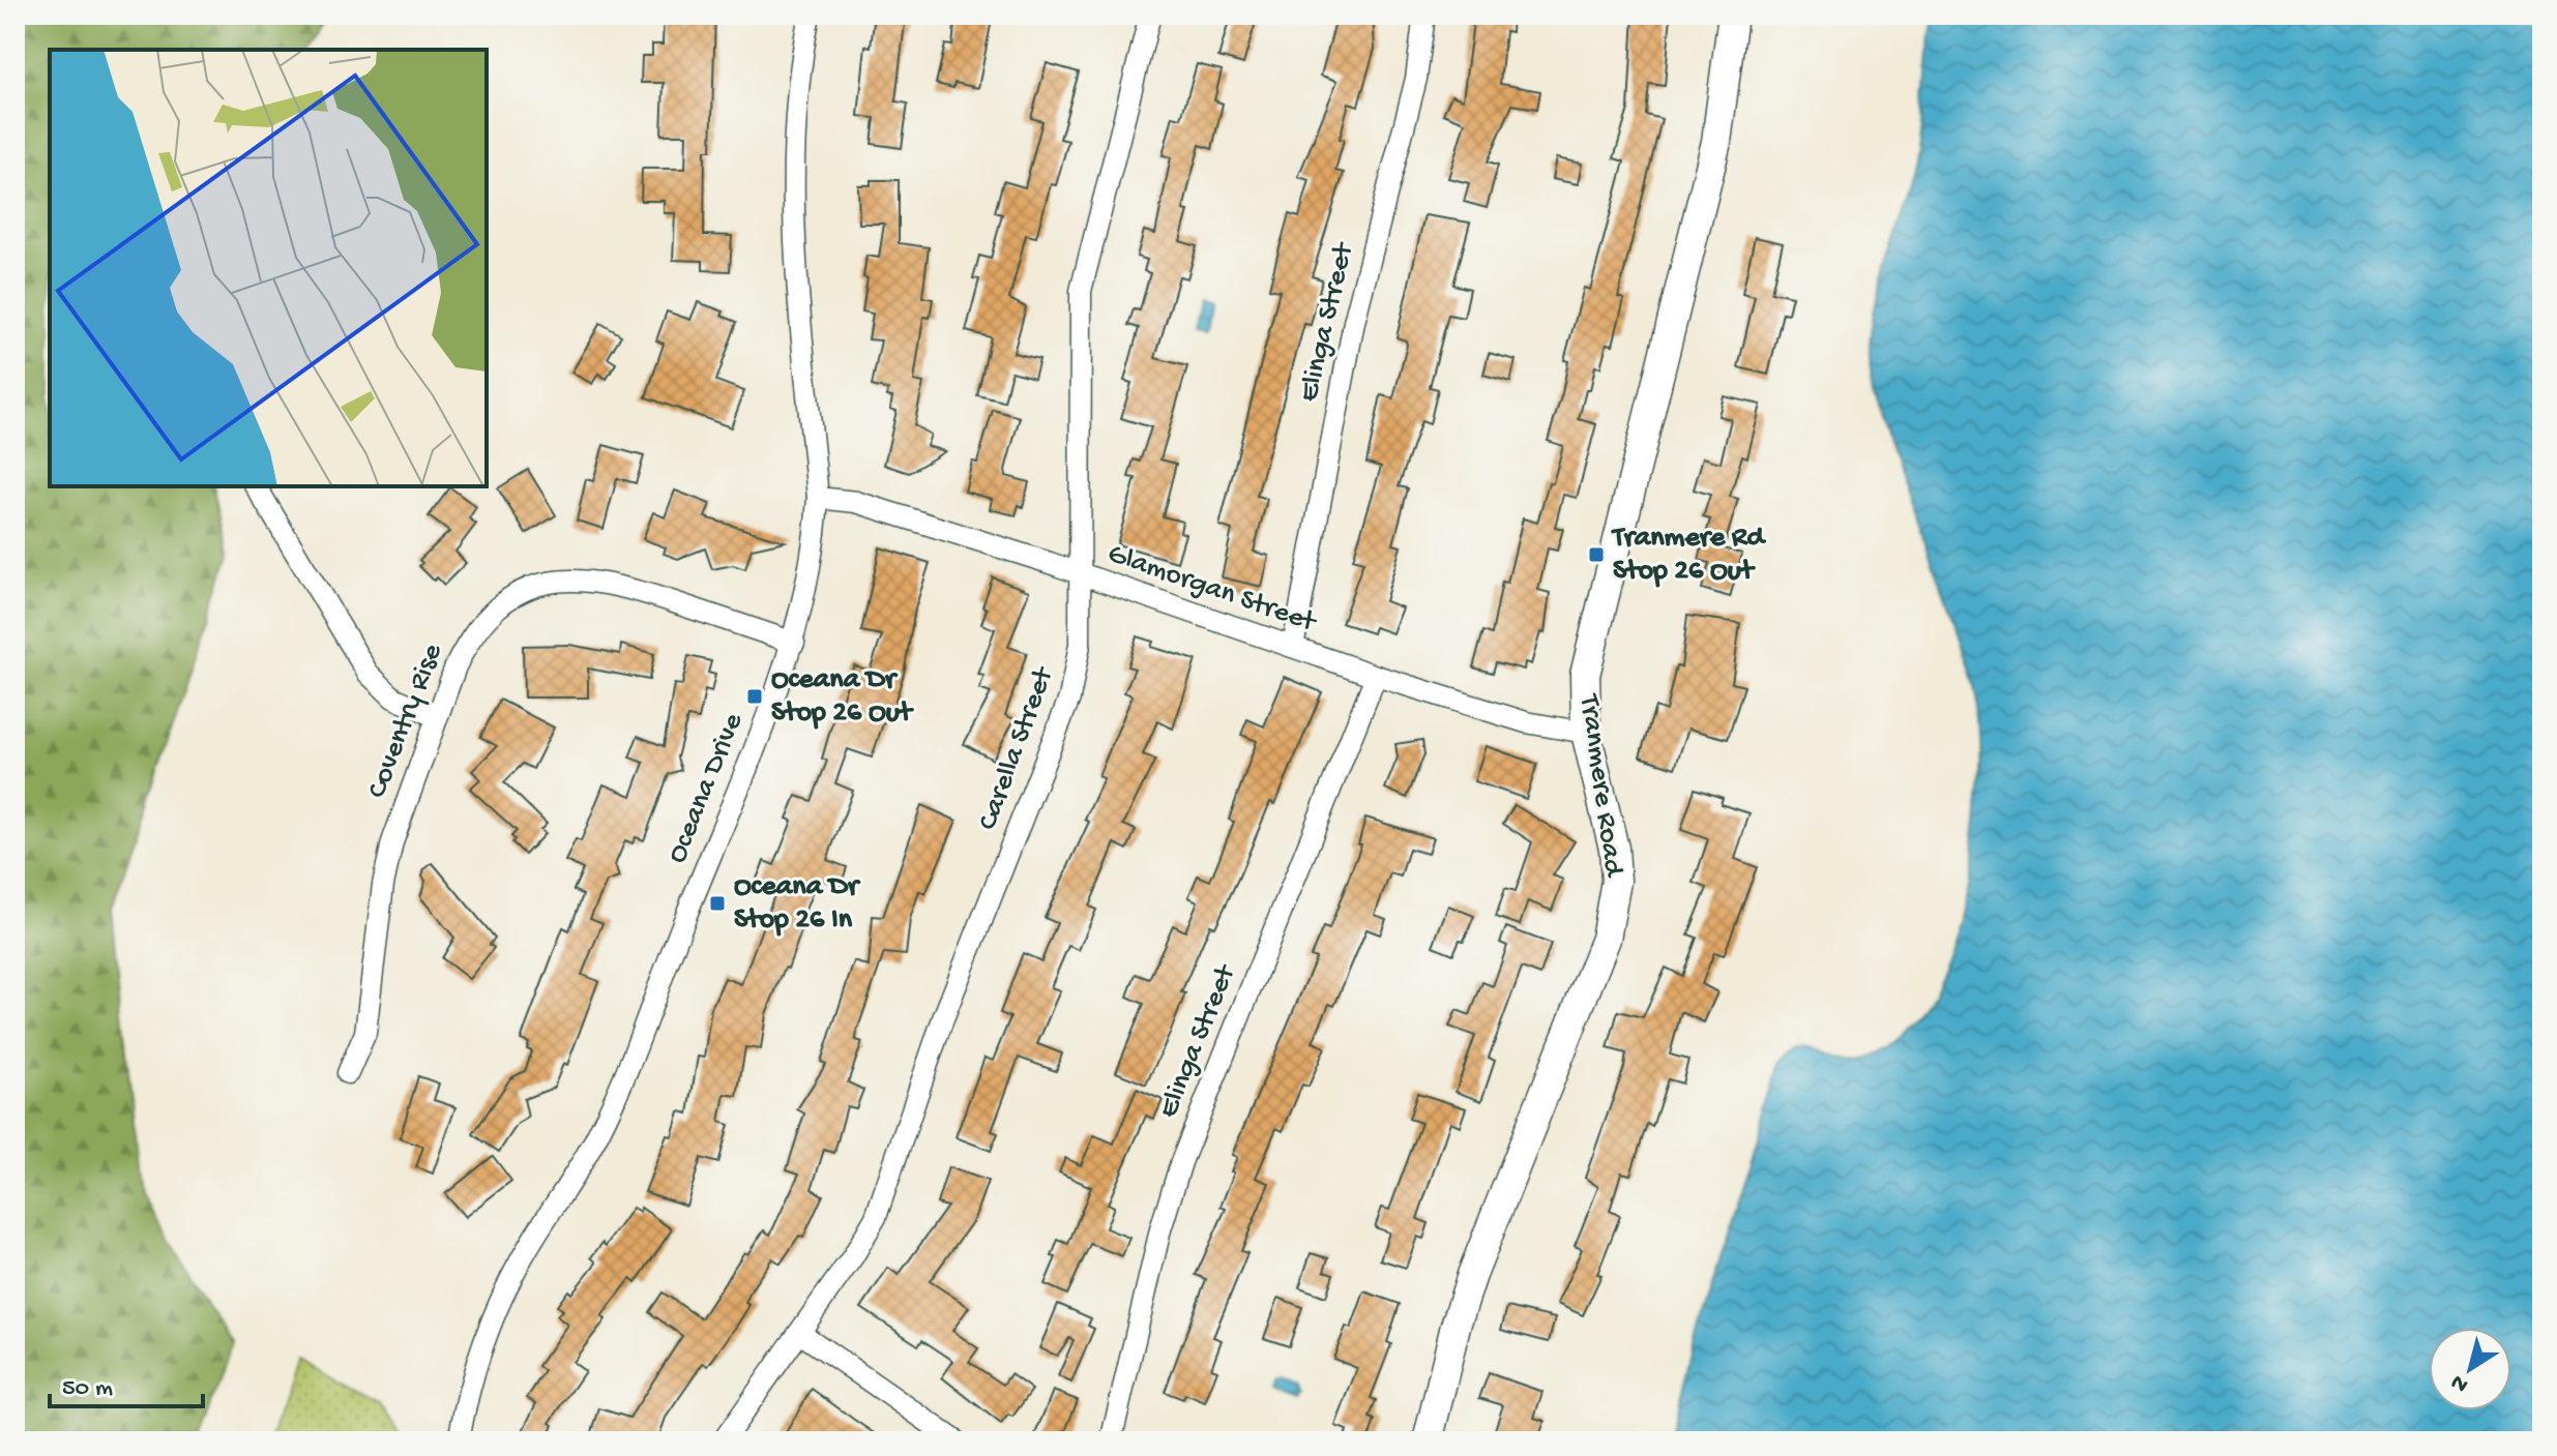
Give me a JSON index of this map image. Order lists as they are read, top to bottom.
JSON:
{
  "streets": {
    "street": [
      "Elinga Street",
      "Glamorgan Street",
      "Coventry Rise",
      "Carella Street",
      "Tranmere Road",
      "Oceana Drive"
    ]
  },
  "crossings": [
    ["Elinga Street", "Glamorgan Street"],
    ["Glamorgan Street", "Carella Street"],
    ["Glamorgan Street", "Tranmere Road"],
    ["Glamorgan Street", "Oceana Drive"],
    ["Coventry Rise", "Oceana Drive"]
  ],
  "places": {
    "transit": ["Tranmere Rd Stop 26 Out", "Oceana Dr Stop 26 Out", "Oceana Dr Stop 26 In"]
  },
  "scale_bar": "50 m",
  "north": "bottom left"
}
